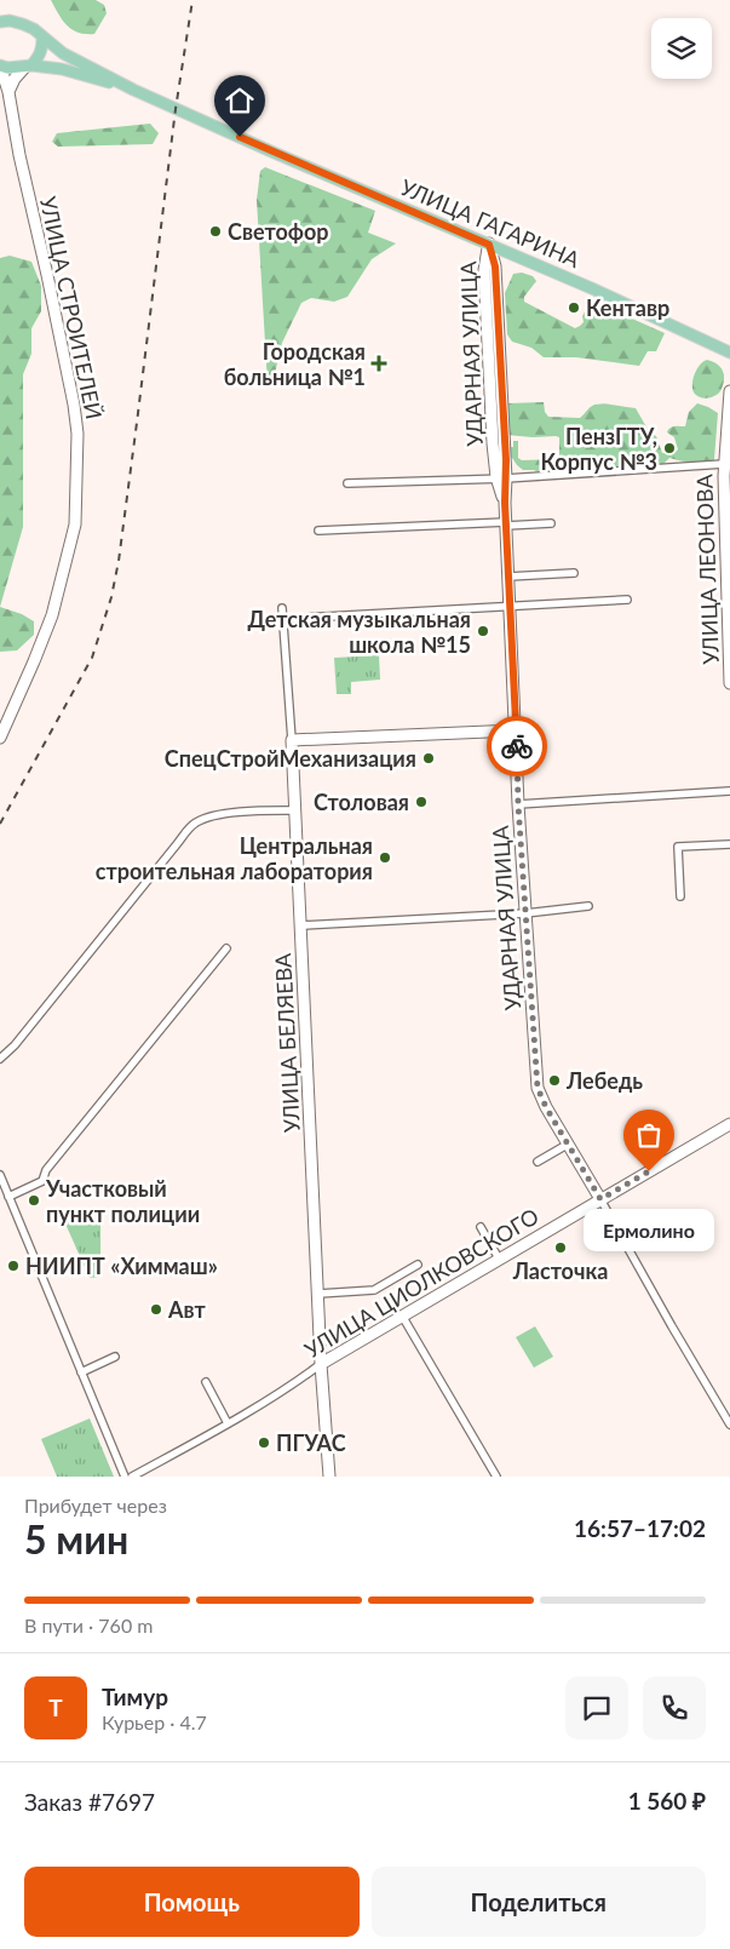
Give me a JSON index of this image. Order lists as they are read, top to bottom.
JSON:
{
  "streets": {
    "main road": ["УЛИЦА ГАГАРИНА"],
    "street": [
      "УЛИЦА СТРОИТЕЛЕЙ",
      "УДАРНАЯ УЛИЦА",
      "УЛИЦА ЛЕОНОВА",
      "УЛИЦА БЕЛЯЕВА",
      "УЛИЦА ЦИОЛКОВСКОГО"
    ]
  },
  "crossings": [
    ["УЛИЦА ГАГАРИНА", "УДАРНАЯ УЛИЦА"],
    ["УДАРНАЯ УЛИЦА", "УЛИЦА ЦИОЛКОВСКОГО"],
    ["УЛИЦА БЕЛЯЕВА", "УЛИЦА ЦИОЛКОВСКОГО"]
  ],
  "places": {
    "other": [
      "Светофор",
      "Кентавр",
      "ПензГТУ, Корпус №3",
      "Детская музыкальная школа №15",
      "СпецСтройМеханизация",
      "Столовая",
      "Центральная строительная лаборатория",
      "Лебедь",
      "Ермолино",
      "Участковый пункт полиции",
      "Ласточка",
      "НИИПТ «Химмаш»",
      "Авт",
      "ПГУАС"
    ],
    "health": ["Городская больница №1"]
  },
  "page": {
    "bubble": "Ермолино",
    "heading": ["5 мин", "Прибудет через", "16:57–17:02"],
    "panel": [
      "Тимур",
      "Курьер · 4.7",
      "Заказ #7697",
      "1 560 ₽"
    ],
    "bar": "В пути · 760 m",
    "round": "Т",
    "buttons": ["Помощь", "Поделиться"]
  }
}
